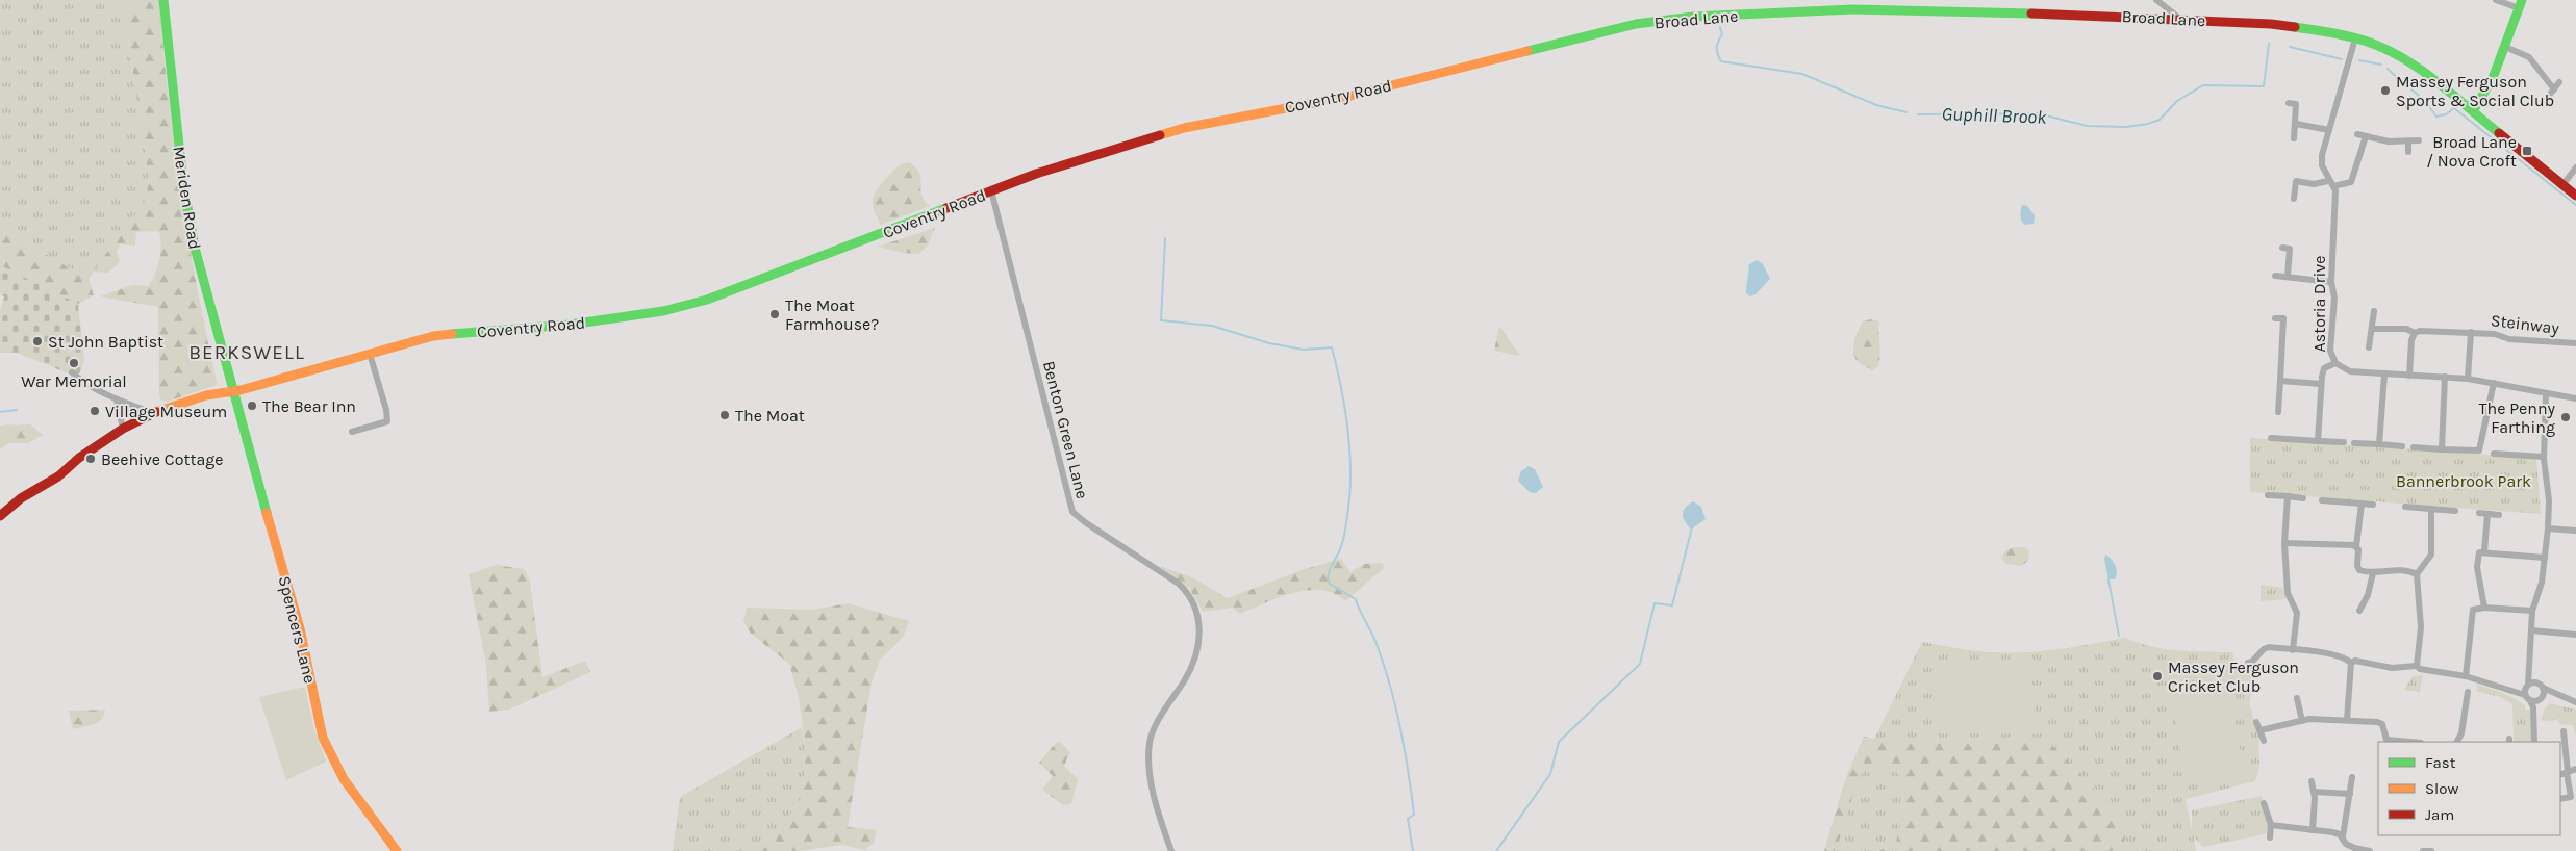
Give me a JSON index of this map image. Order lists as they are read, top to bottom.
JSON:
{
  "streets": {
    "street": [
      "Broad Lane",
      "Coventry Road",
      "Meriden Road",
      "Astoria Drive",
      "Steinway",
      "Benton Green Lane",
      "Spencers Lane"
    ]
  },
  "crossings": [
    ["Broad Lane", "Coventry Road"],
    ["Broad Lane", "Astoria Drive"],
    ["Coventry Road", "Meriden Road"],
    ["Coventry Road", "Benton Green Lane"],
    ["Coventry Road", "Spencers Lane"],
    ["Meriden Road", "Spencers Lane"],
    ["Astoria Drive", "Steinway"]
  ],
  "districts": ["BERKSWELL"],
  "water": ["Guphill Brook"],
  "parks": ["Bannerbrook Park"],
  "places": {
    "other": [
      "Massey Ferguson Sports & Social Club",
      "The Moat Farmhouse?",
      "St John Baptist",
      "War Memorial",
      "The Bear Inn",
      "Village Museum",
      "The Moat",
      "The Penny Farthing",
      "Beehive Cottage",
      "Massey Ferguson Cricket Club"
    ],
    "transit": ["Broad Lane / Nova Croft"]
  },
  "legend": ["Fast", "Slow", "Jam"]
}
